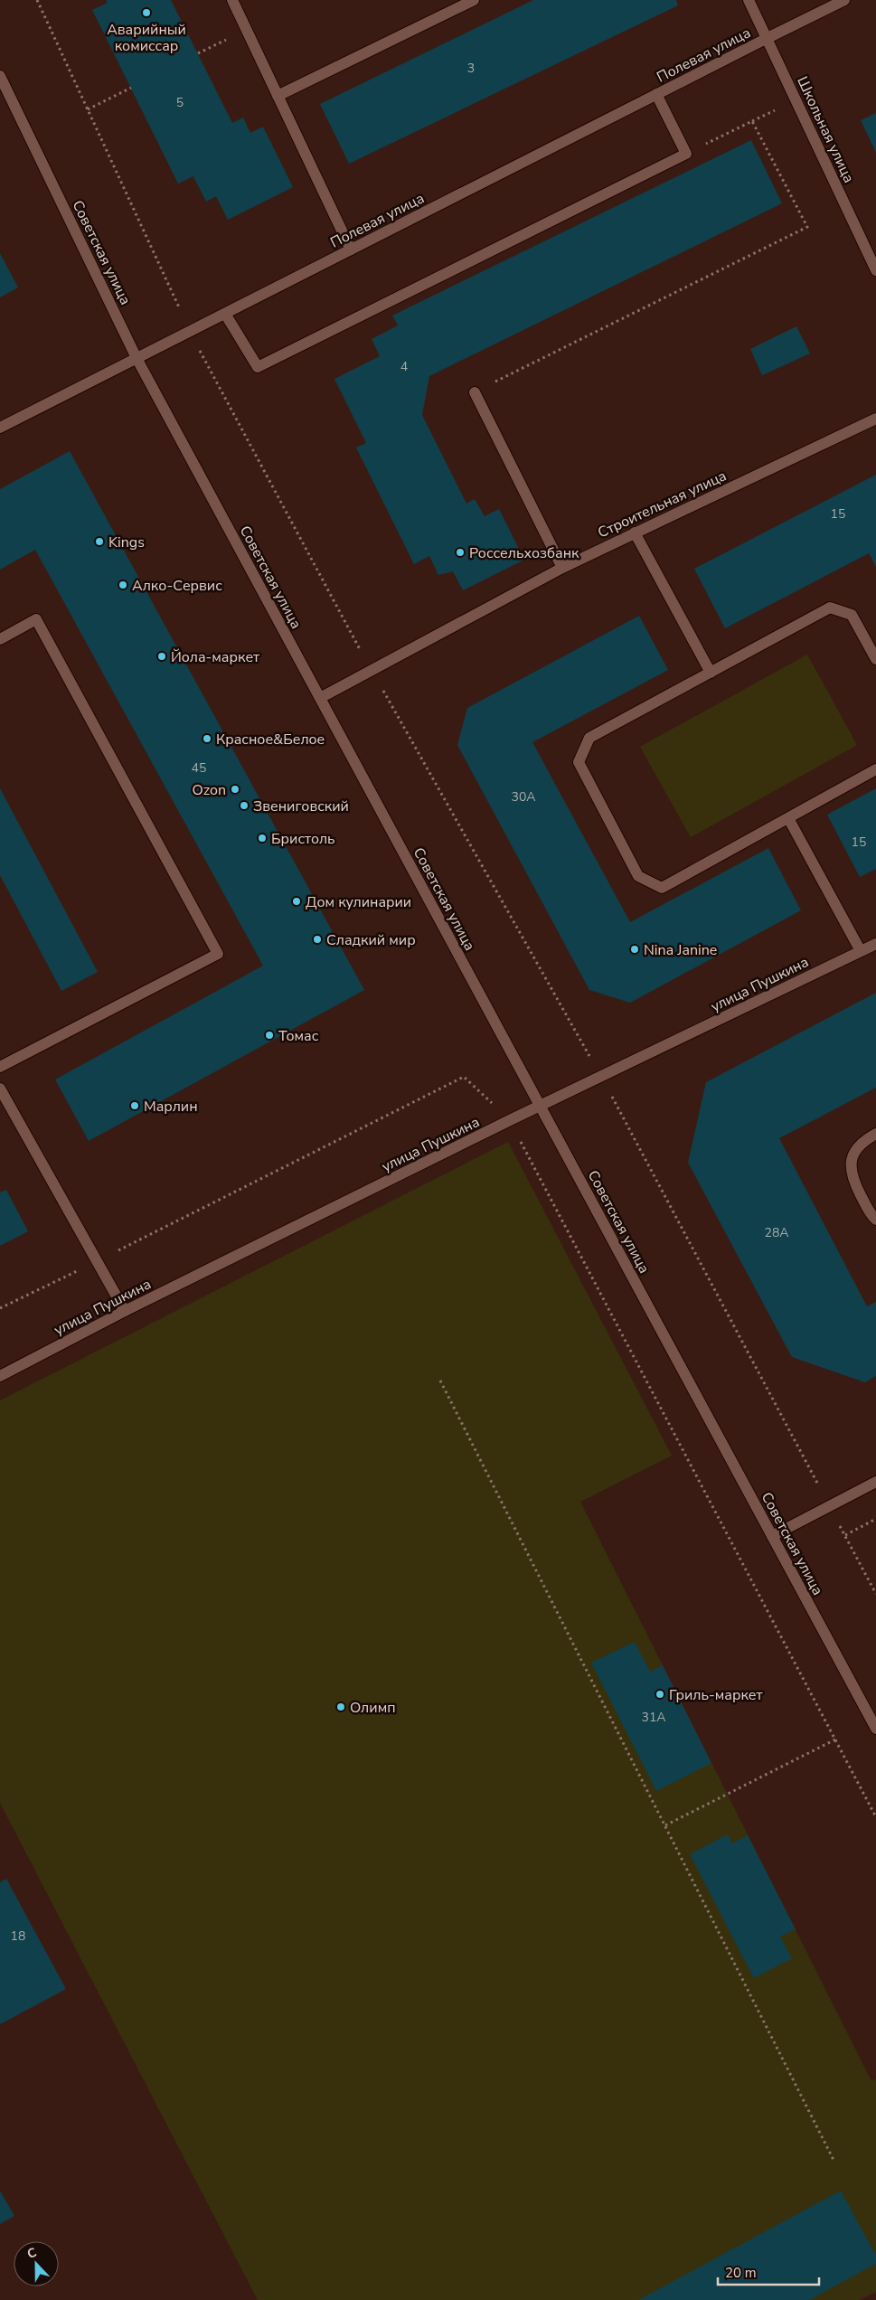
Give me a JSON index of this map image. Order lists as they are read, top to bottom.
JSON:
{
  "streets": {
    "street": [
      "Полевая улица",
      "Школьная улица",
      "Советская улица",
      "Строительная улица",
      "улица Пушкина"
    ]
  },
  "crossings": [
    ["Полевая улица", "Школьная улица"],
    ["Полевая улица", "Советская улица"],
    ["Советская улица", "Строительная улица"],
    ["Советская улица", "улица Пушкина"]
  ],
  "places": [
    "Аварийный комиссар",
    "Kings",
    "Россельхозбанк",
    "Алко-Сервис",
    "Йола-маркет",
    "Красное&Белое",
    "Ozon",
    "Звениговский",
    "Бристоль",
    "Дом кулинарии",
    "Сладкий мир",
    "Nina Janine",
    "Томас",
    "Марлин",
    "Гриль-маркет",
    "Олимп"
  ],
  "house_numbers": [
    "3",
    "5",
    "4",
    "15",
    "45",
    "30А",
    "15",
    "28А",
    "31А",
    "18"
  ],
  "scale_bar": "20 m",
  "north": "top"
}
